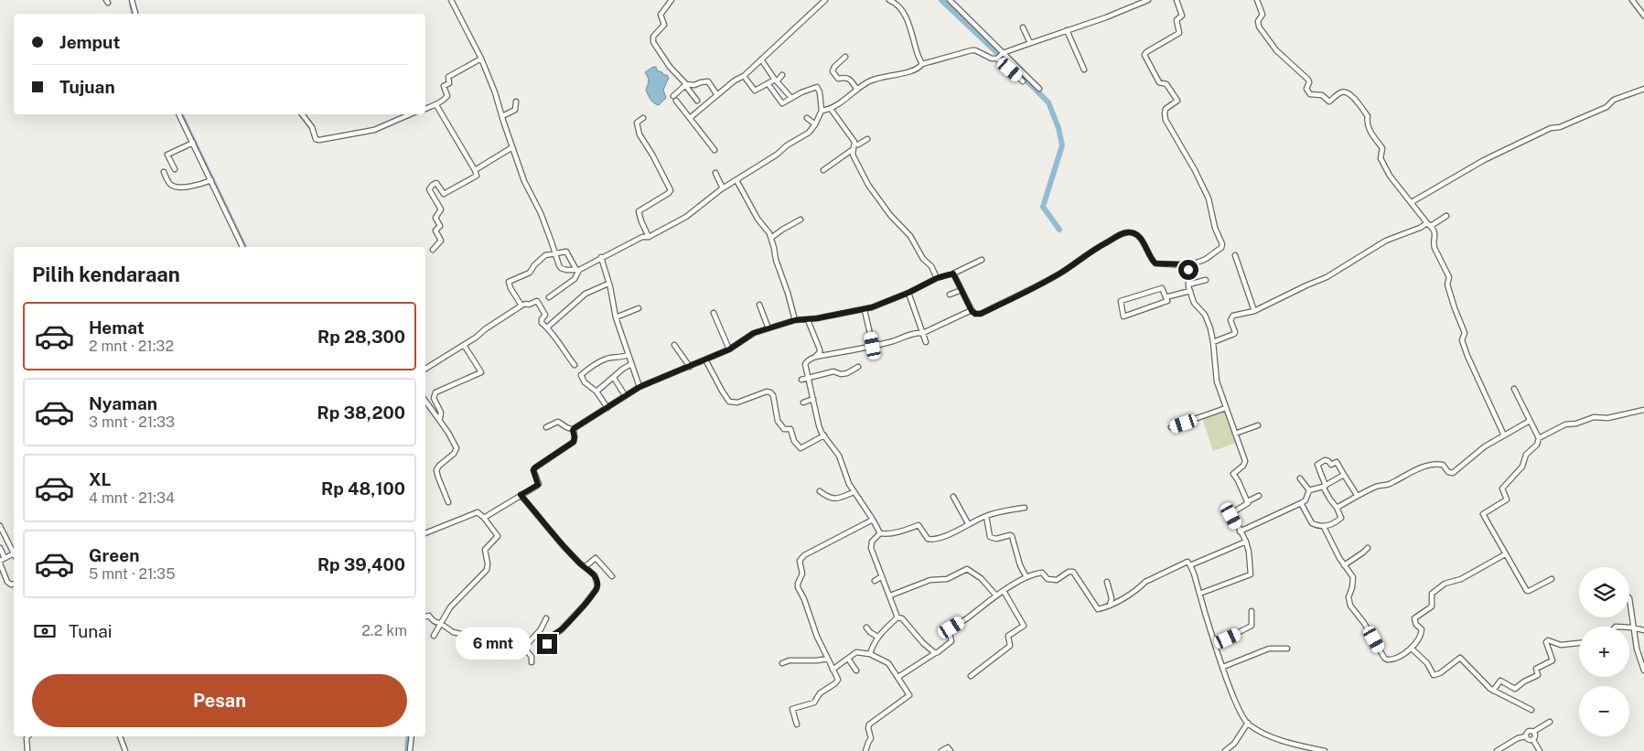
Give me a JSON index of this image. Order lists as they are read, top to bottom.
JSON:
{
  "page": {
    "banner": ["Jemput", "Tujuan"],
    "heading": "Pilih kendaraan",
    "list": [
      {
        "name": "Hemat",
        "note": "2 mnt · 21:32",
        "value": "Rp 28,300"
      },
      {
        "name": "Nyaman",
        "note": "3 mnt · 21:33",
        "value": "Rp 38,200"
      },
      {
        "name": "XL",
        "note": "4 mnt · 21:34",
        "value": "Rp 48,100"
      },
      {
        "name": "Green",
        "note": "5 mnt · 21:35",
        "value": "Rp 39,400"
      }
    ],
    "map_buttons": ["+", "−"],
    "pay": ["Tunai", "2.2 km"],
    "bubble": "6 mnt",
    "buttons": "Pesan"
  }
}
